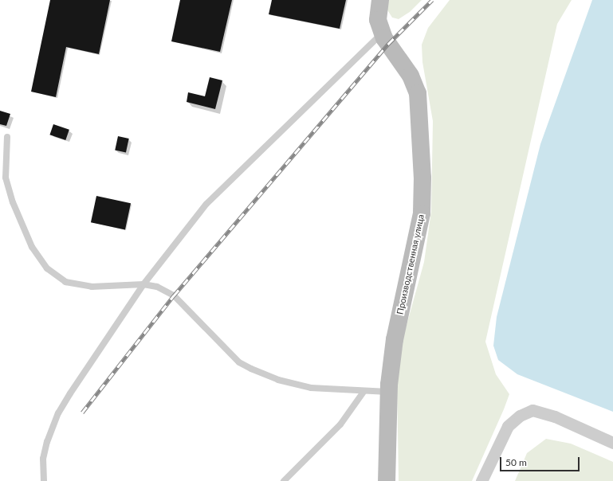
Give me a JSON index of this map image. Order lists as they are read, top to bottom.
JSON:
{
  "streets": {
    "street": ["Производственная улица"]
  },
  "scale_bar": "50 m"
}
